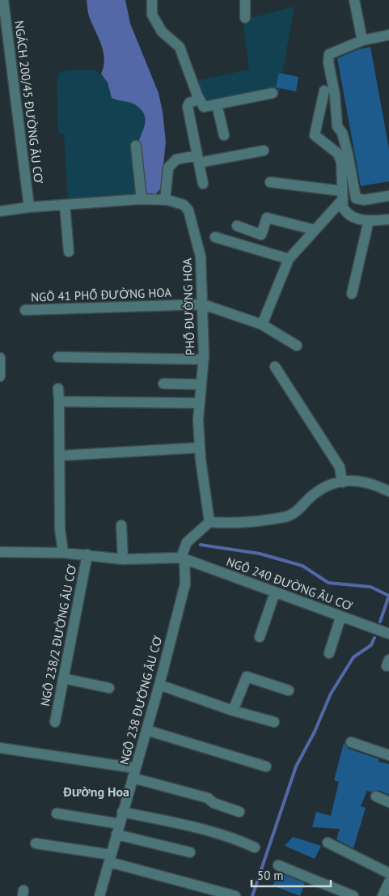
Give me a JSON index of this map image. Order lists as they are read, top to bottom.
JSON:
{
  "streets": {
    "street": [
      "NGÁCH 200/45 ĐƯỜNG ÂU CƠ",
      "NGÕ 41 PHỐ ĐƯỜNG HOA",
      "PHỐ ĐƯỜNG HOA",
      "NGÕ 240 ĐƯỜNG ÂU CƠ",
      "NGÕ 238/2 ĐƯỜNG ÂU CƠ",
      "NGÕ 238 ĐƯỜNG ÂU CƠ"
    ]
  },
  "crossings": [
    ["NGÁCH 200/45 ĐƯỜNG ÂU CƠ", "PHỐ ĐƯỜNG HOA"],
    ["NGÕ 41 PHỐ ĐƯỜNG HOA", "PHỐ ĐƯỜNG HOA"],
    ["NGÕ 240 ĐƯỜNG ÂU CƠ", "NGÕ 238 ĐƯỜNG ÂU CƠ"]
  ],
  "districts": ["Đường Hoa"],
  "scale_bar": "50 m"
}
